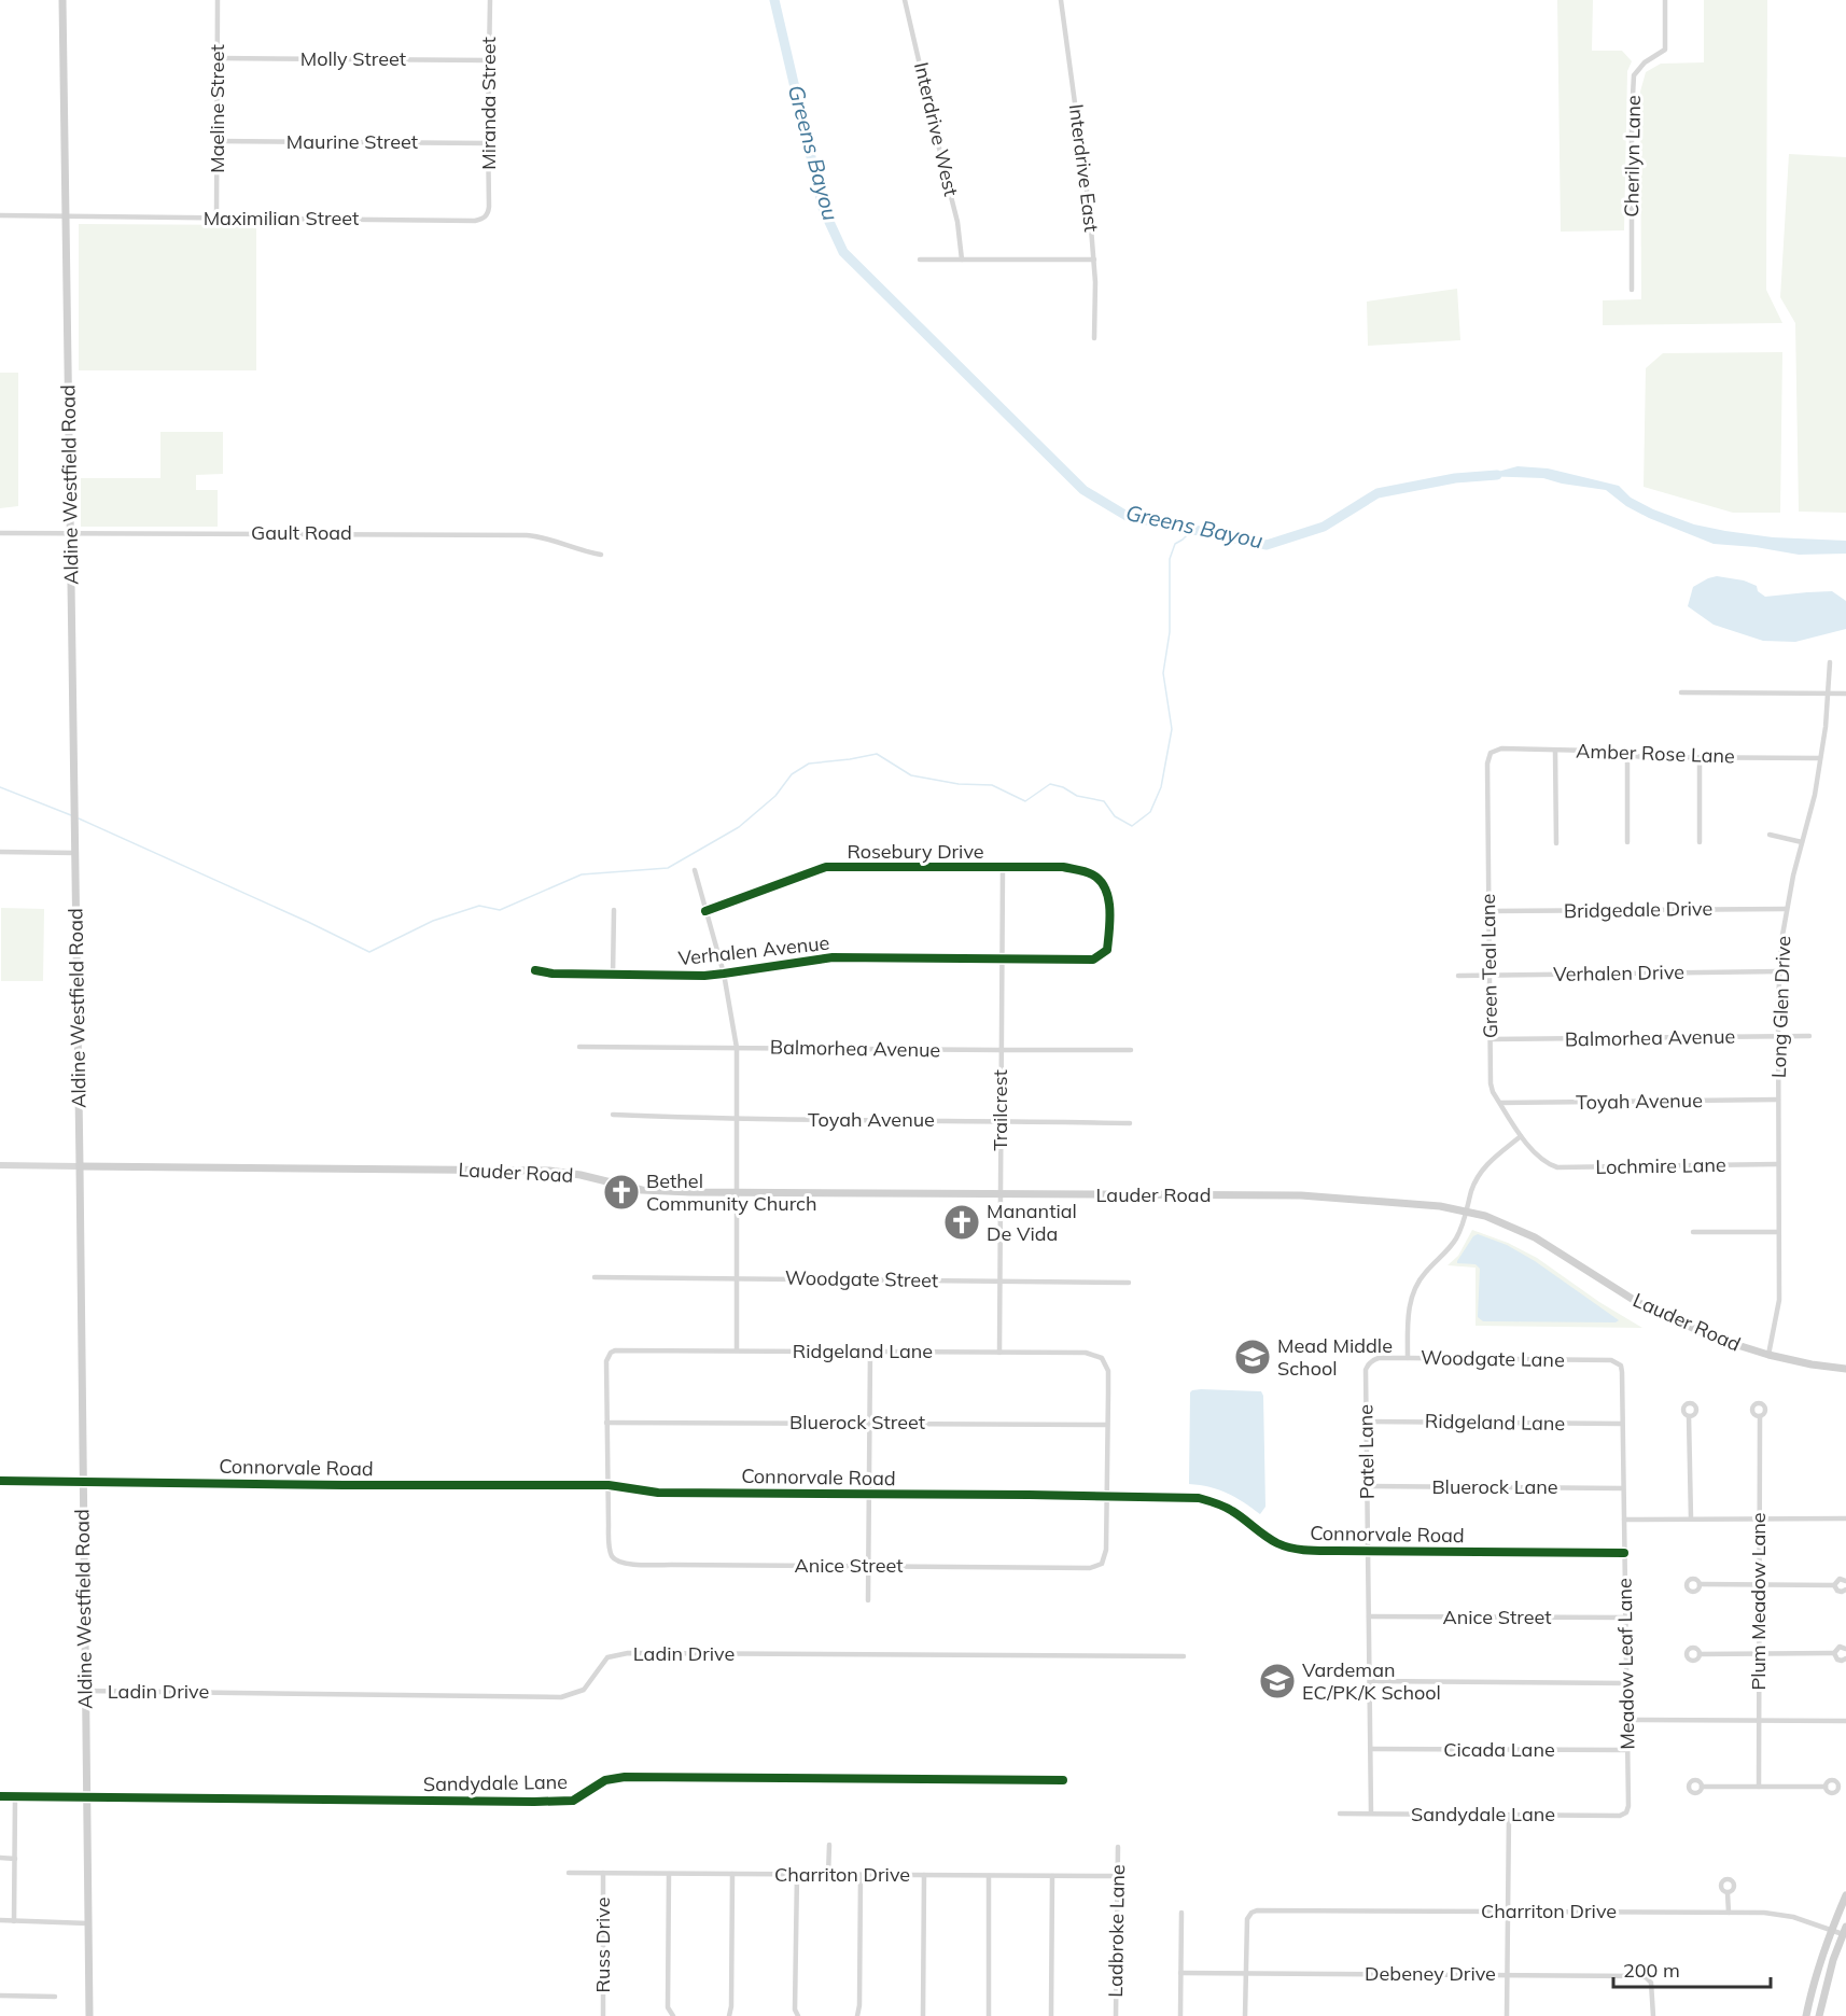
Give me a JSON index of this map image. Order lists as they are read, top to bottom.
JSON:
{
  "streets": {
    "main road": ["Aldine Westfield Road", "Lauder Road"],
    "street": [
      "Molly Street",
      "Miranda Street",
      "Maeline Street",
      "Interdrive West",
      "Maurine Street",
      "Cherilyn Lane",
      "Interdrive East",
      "Maximilian Street",
      "Gault Road",
      "Amber Rose Lane",
      "Rosebury Drive",
      "Bridgedale Drive",
      "Verhalen Avenue",
      "Green Teal Lane",
      "Verhalen Drive",
      "Long Glen Drive",
      "Balmorhea Avenue",
      "Toyah Avenue",
      "Trailcrest",
      "Lochmire Lane",
      "Woodgate Street",
      "Ridgeland Lane",
      "Woodgate Lane",
      "Bluerock Street",
      "Patel Lane",
      "Connorvale Road",
      "Bluerock Lane",
      "Anice Street",
      "Plum Meadow Lane",
      "Ladin Drive",
      "Meadow Leaf Lane",
      "Cicada Lane",
      "Sandydale Lane",
      "Charriton Drive",
      "Ladbroke Lane",
      "Russ Drive",
      "Debeney Drive"
    ]
  },
  "crossings": [
    ["Molly Street", "Miranda Street"],
    ["Molly Street", "Maeline Street"],
    ["Miranda Street", "Maurine Street"],
    ["Miranda Street", "Maximilian Street"],
    ["Maeline Street", "Maurine Street"],
    ["Maeline Street", "Maximilian Street"],
    ["Maximilian Street", "Aldine Westfield Road"],
    ["Aldine Westfield Road", "Gault Road"],
    ["Aldine Westfield Road", "Lauder Road"],
    ["Aldine Westfield Road", "Connorvale Road"],
    ["Aldine Westfield Road", "Ladin Drive"],
    ["Aldine Westfield Road", "Sandydale Lane"],
    ["Amber Rose Lane", "Green Teal Lane"],
    ["Amber Rose Lane", "Long Glen Drive"],
    ["Rosebury Drive", "Verhalen Avenue"],
    ["Rosebury Drive", "Trailcrest"],
    ["Bridgedale Drive", "Green Teal Lane"],
    ["Bridgedale Drive", "Long Glen Drive"],
    ["Verhalen Avenue", "Trailcrest"],
    ["Green Teal Lane", "Verhalen Drive"],
    ["Green Teal Lane", "Balmorhea Avenue"],
    ["Green Teal Lane", "Toyah Avenue"],
    ["Green Teal Lane", "Lochmire Lane"],
    ["Verhalen Drive", "Long Glen Drive"],
    ["Long Glen Drive", "Balmorhea Avenue"],
    ["Long Glen Drive", "Toyah Avenue"],
    ["Long Glen Drive", "Lochmire Lane"],
    ["Long Glen Drive", "Lauder Road"],
    ["Balmorhea Avenue", "Trailcrest"],
    ["Toyah Avenue", "Trailcrest"],
    ["Trailcrest", "Lauder Road"],
    ["Trailcrest", "Woodgate Street"],
    ["Trailcrest", "Ridgeland Lane"],
    ["Ridgeland Lane", "Bluerock Street"],
    ["Ridgeland Lane", "Patel Lane"],
    ["Ridgeland Lane", "Meadow Leaf Lane"],
    ["Woodgate Lane", "Patel Lane"],
    ["Woodgate Lane", "Meadow Leaf Lane"],
    ["Patel Lane", "Connorvale Road"],
    ["Patel Lane", "Bluerock Lane"],
    ["Patel Lane", "Anice Street"],
    ["Patel Lane", "Cicada Lane"],
    ["Patel Lane", "Sandydale Lane"],
    ["Connorvale Road", "Anice Street"],
    ["Connorvale Road", "Meadow Leaf Lane"],
    ["Bluerock Lane", "Meadow Leaf Lane"],
    ["Anice Street", "Meadow Leaf Lane"],
    ["Meadow Leaf Lane", "Cicada Lane"],
    ["Meadow Leaf Lane", "Sandydale Lane"],
    ["Charriton Drive", "Ladbroke Lane"],
    ["Charriton Drive", "Russ Drive"],
    ["Charriton Drive", "Debeney Drive"]
  ],
  "water": ["Greens Bayou"],
  "places": {
    "church": ["Bethel Community Church", "Manantial De Vida"],
    "school or university": ["Mead Middle School", "Vardeman EC/PK/K School"]
  },
  "scale_bar": "200 m"
}
